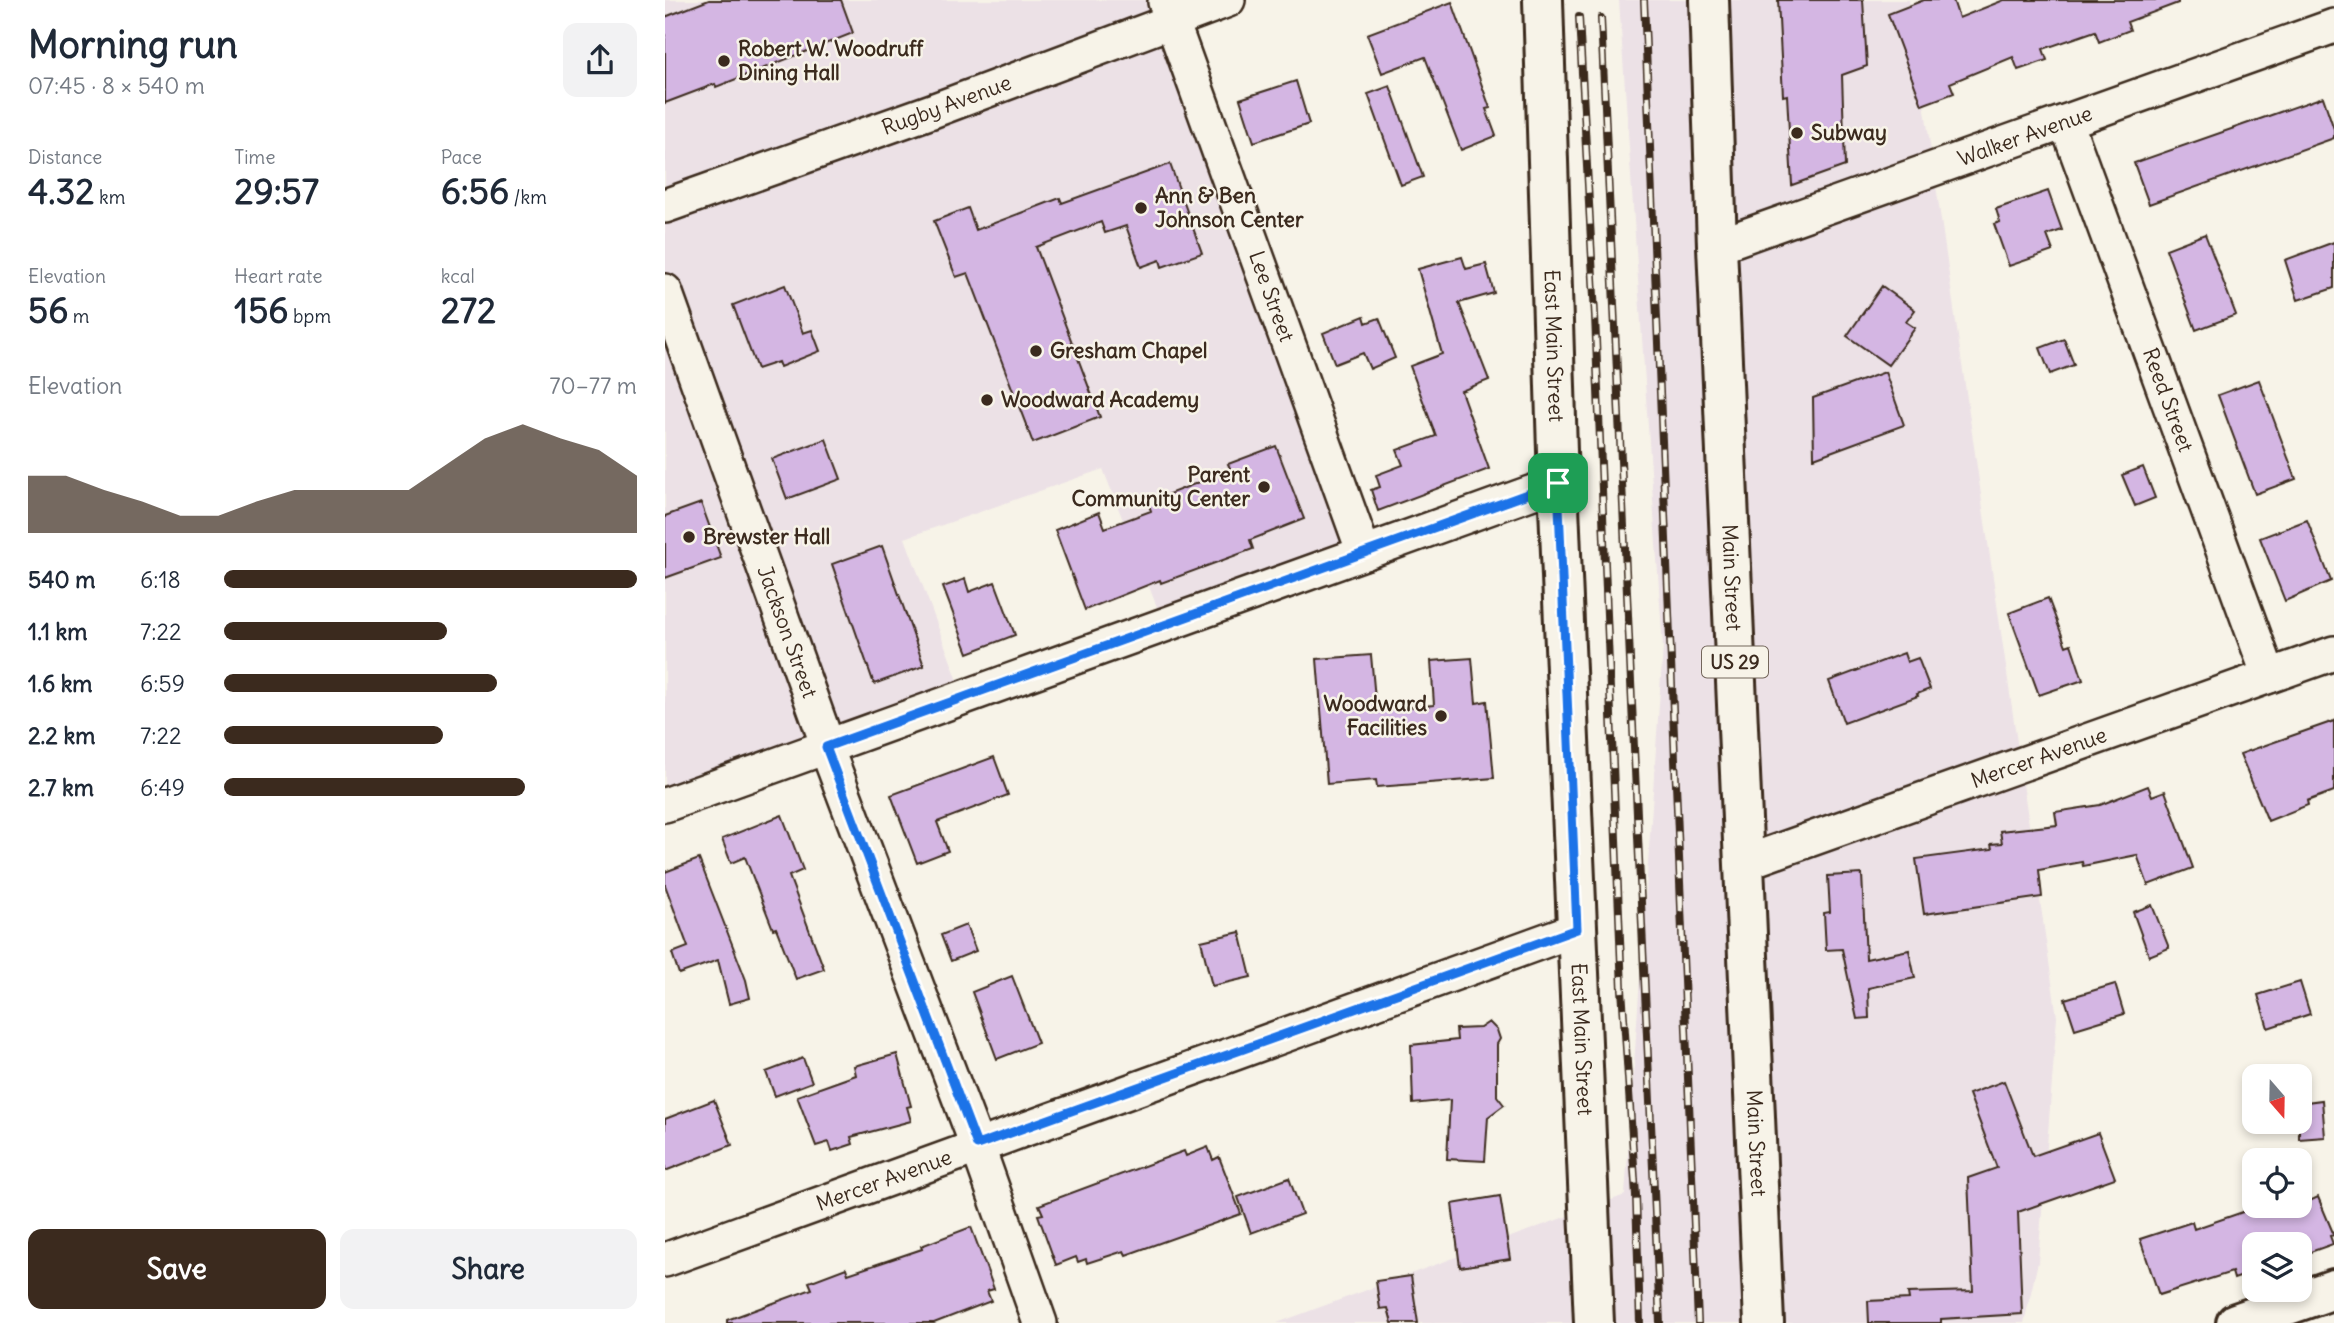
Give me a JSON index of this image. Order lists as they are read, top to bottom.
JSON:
{
  "streets": {
    "street": [
      "Rugby Avenue",
      "Walker Avenue",
      "Lee Street",
      "East Main Street",
      "Reed Street",
      "Main Street",
      "Jackson Street",
      "US 29",
      "Mercer Avenue"
    ]
  },
  "crossings": [
    ["Rugby Avenue", "Lee Street"],
    ["Walker Avenue", "Reed Street"],
    ["Walker Avenue", "Main Street"],
    ["East Main Street", "Mercer Avenue"],
    ["Reed Street", "Mercer Avenue"],
    ["Main Street", "Mercer Avenue"],
    ["Jackson Street", "Mercer Avenue"]
  ],
  "places": [
    "Robert W. Woodruff Dining Hall",
    "Subway",
    "Ann & Ben Johnson Center",
    "Gresham Chapel",
    "Woodward Academy",
    "Parent Community Center",
    "Brewster Hall",
    "Woodward Facilities"
  ],
  "north": "bottom",
  "page": {
    "heading": ["Morning run", "07:45 · 8 × 540 m"],
    "stats": [
      ["Distance", "4.32 km"],
      ["Time", "29:57"],
      ["Pace", "6:56 /km"],
      ["Elevation", "56 m"],
      ["Heart rate", "156 bpm"],
      ["kcal", "272"]
    ],
    "chart": ["Elevation", "70–77 m"],
    "list": [
      {
        "name": "540 m",
        "note": "6:18"
      },
      {
        "name": "1.1 km",
        "note": "7:22"
      },
      {
        "name": "1.6 km",
        "note": "6:59"
      },
      {
        "name": "2.2 km",
        "note": "7:22"
      },
      {
        "name": "2.7 km",
        "note": "6:49"
      }
    ],
    "buttons": ["Save", "Share"]
  }
}
